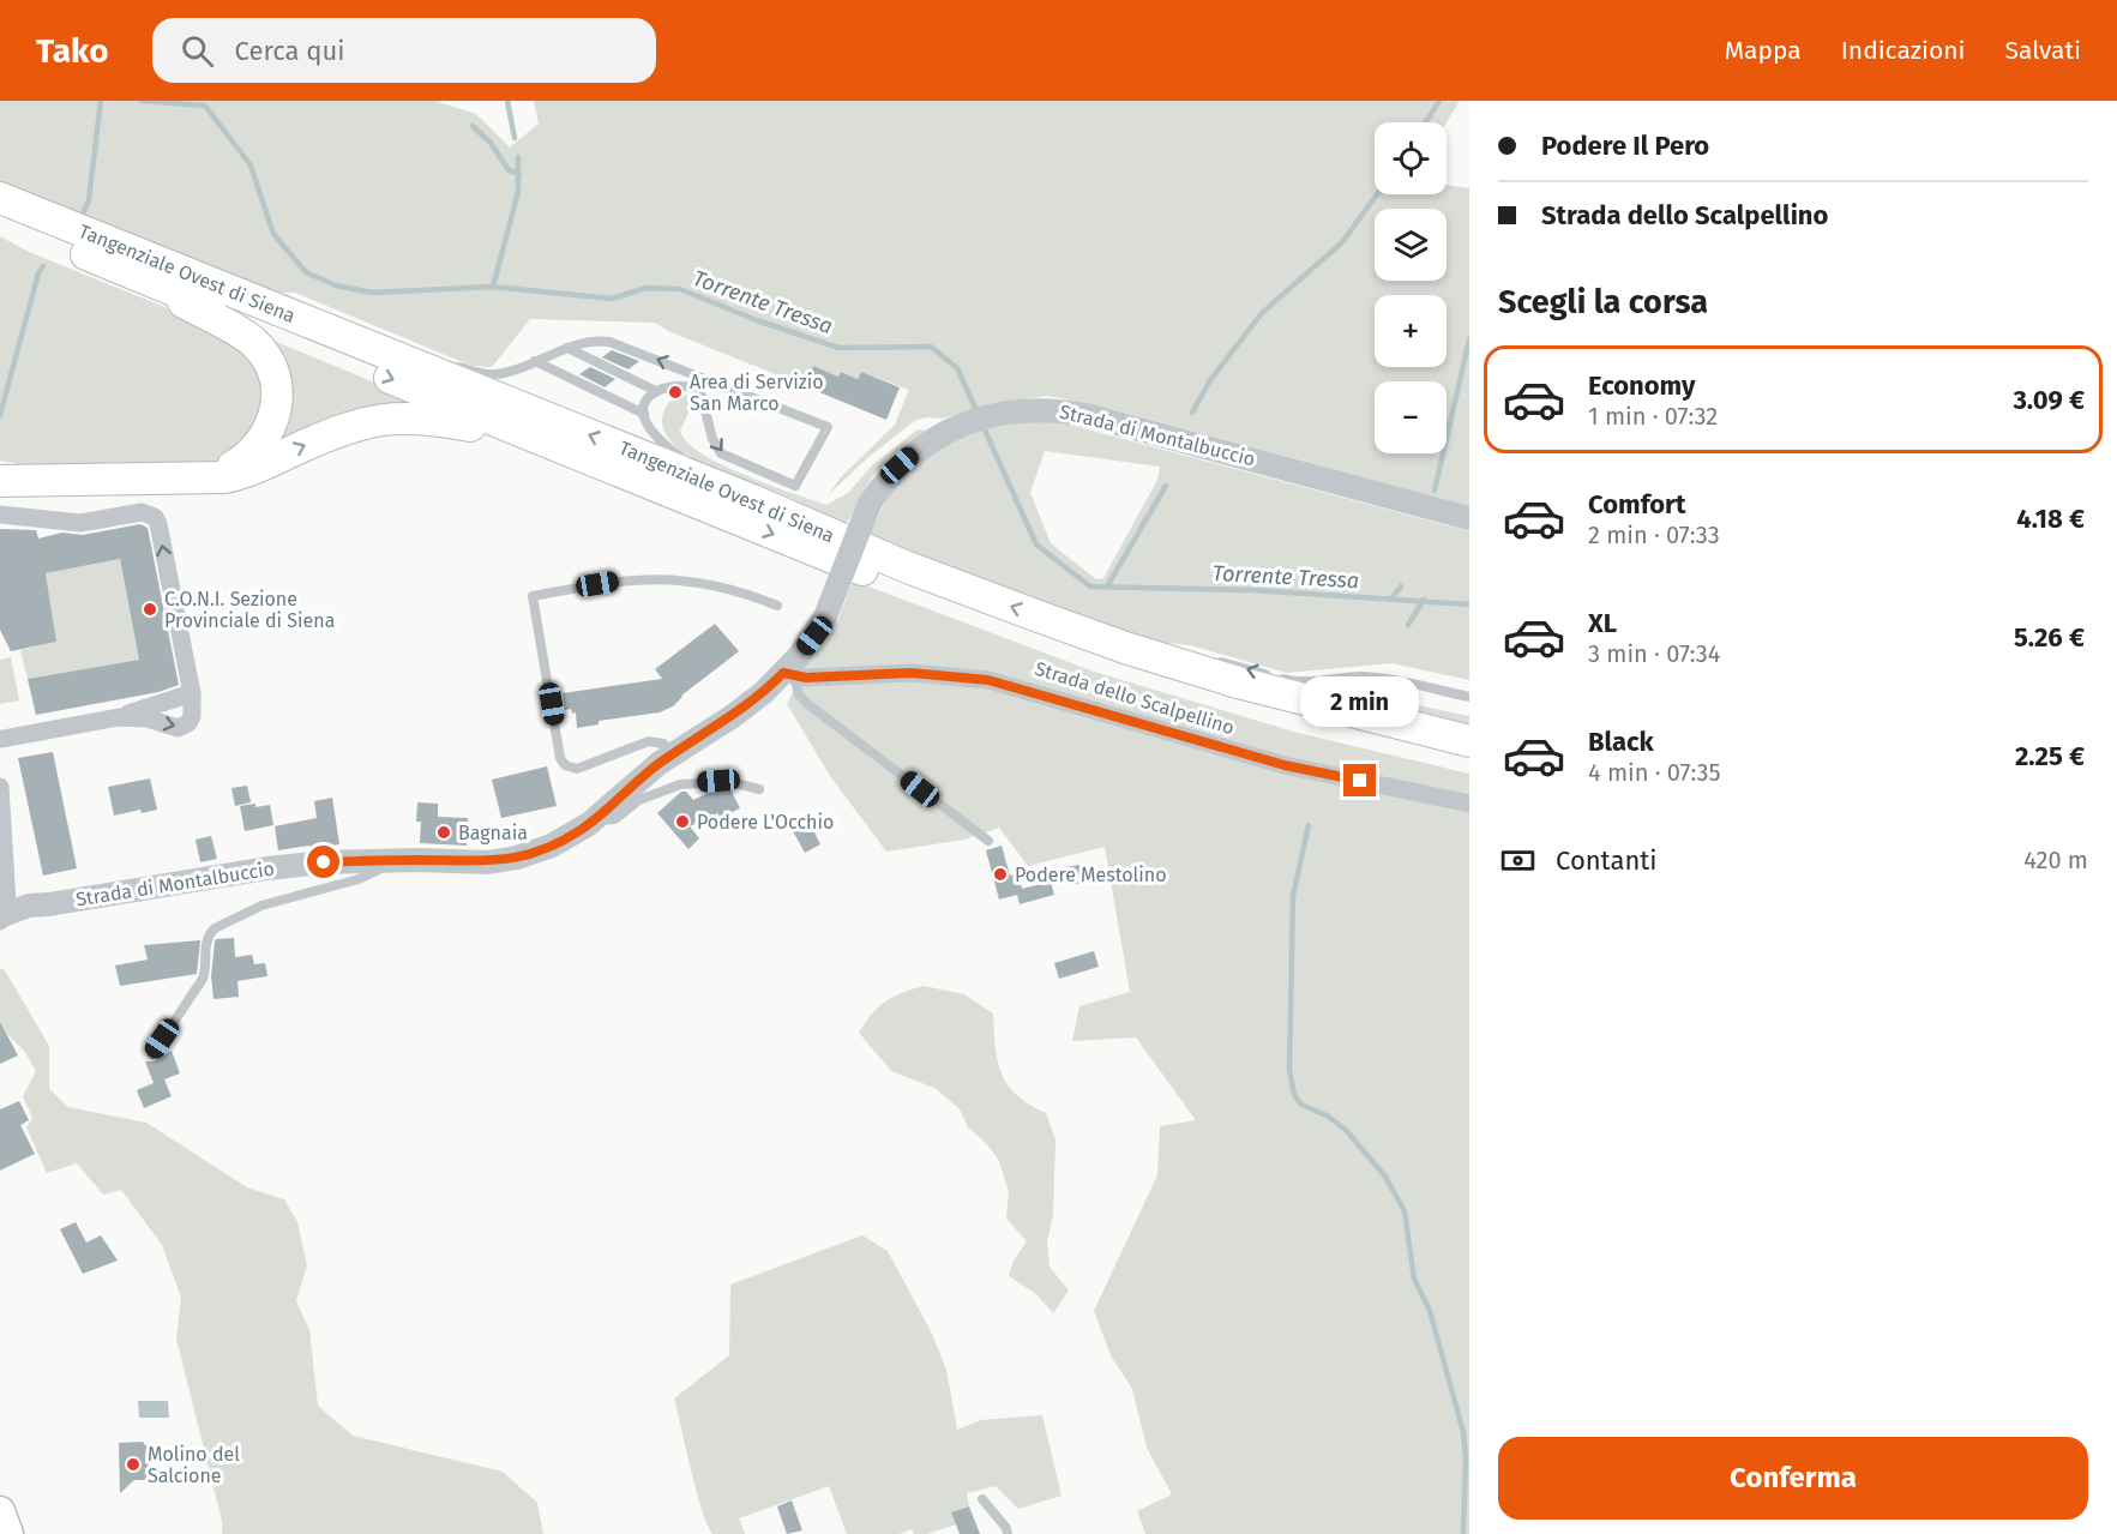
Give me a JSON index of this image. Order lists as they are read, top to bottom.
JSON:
{
  "streets": {
    "highway": ["Tangenziale Ovest di Siena"],
    "street": ["Strada di Montalbuccio", "Strada dello Scalpellino"]
  },
  "crossings": [
    ["Strada di Montalbuccio", "Strada dello Scalpellino"]
  ],
  "water": ["Torrente Tressa"],
  "places": [
    "Area di Servizio San Marco",
    "C.O.N.I. Sezione Provinciale di Siena",
    "Podere L'Occhio",
    "Bagnaia",
    "Podere Mestolino",
    "Molino del Salcione"
  ],
  "page": {
    "header": "Tako",
    "search": "Cerca qui",
    "nav": ["Mappa", "Indicazioni", "Salvati"],
    "banner": ["Podere Il Pero", "Strada dello Scalpellino"],
    "map_buttons": ["+", "−"],
    "heading": "Scegli la corsa",
    "list": [
      {
        "name": "Economy",
        "note": "1 min · 07:32",
        "value": "3.09 €"
      },
      {
        "name": "Comfort",
        "note": "2 min · 07:33",
        "value": "4.18 €"
      },
      {
        "name": "XL",
        "note": "3 min · 07:34",
        "value": "5.26 €"
      },
      {
        "name": "Black",
        "note": "4 min · 07:35",
        "value": "2.25 €"
      }
    ],
    "bubble": "2 min",
    "pay": ["Contanti", "420 m"],
    "buttons": "Conferma"
  }
}
